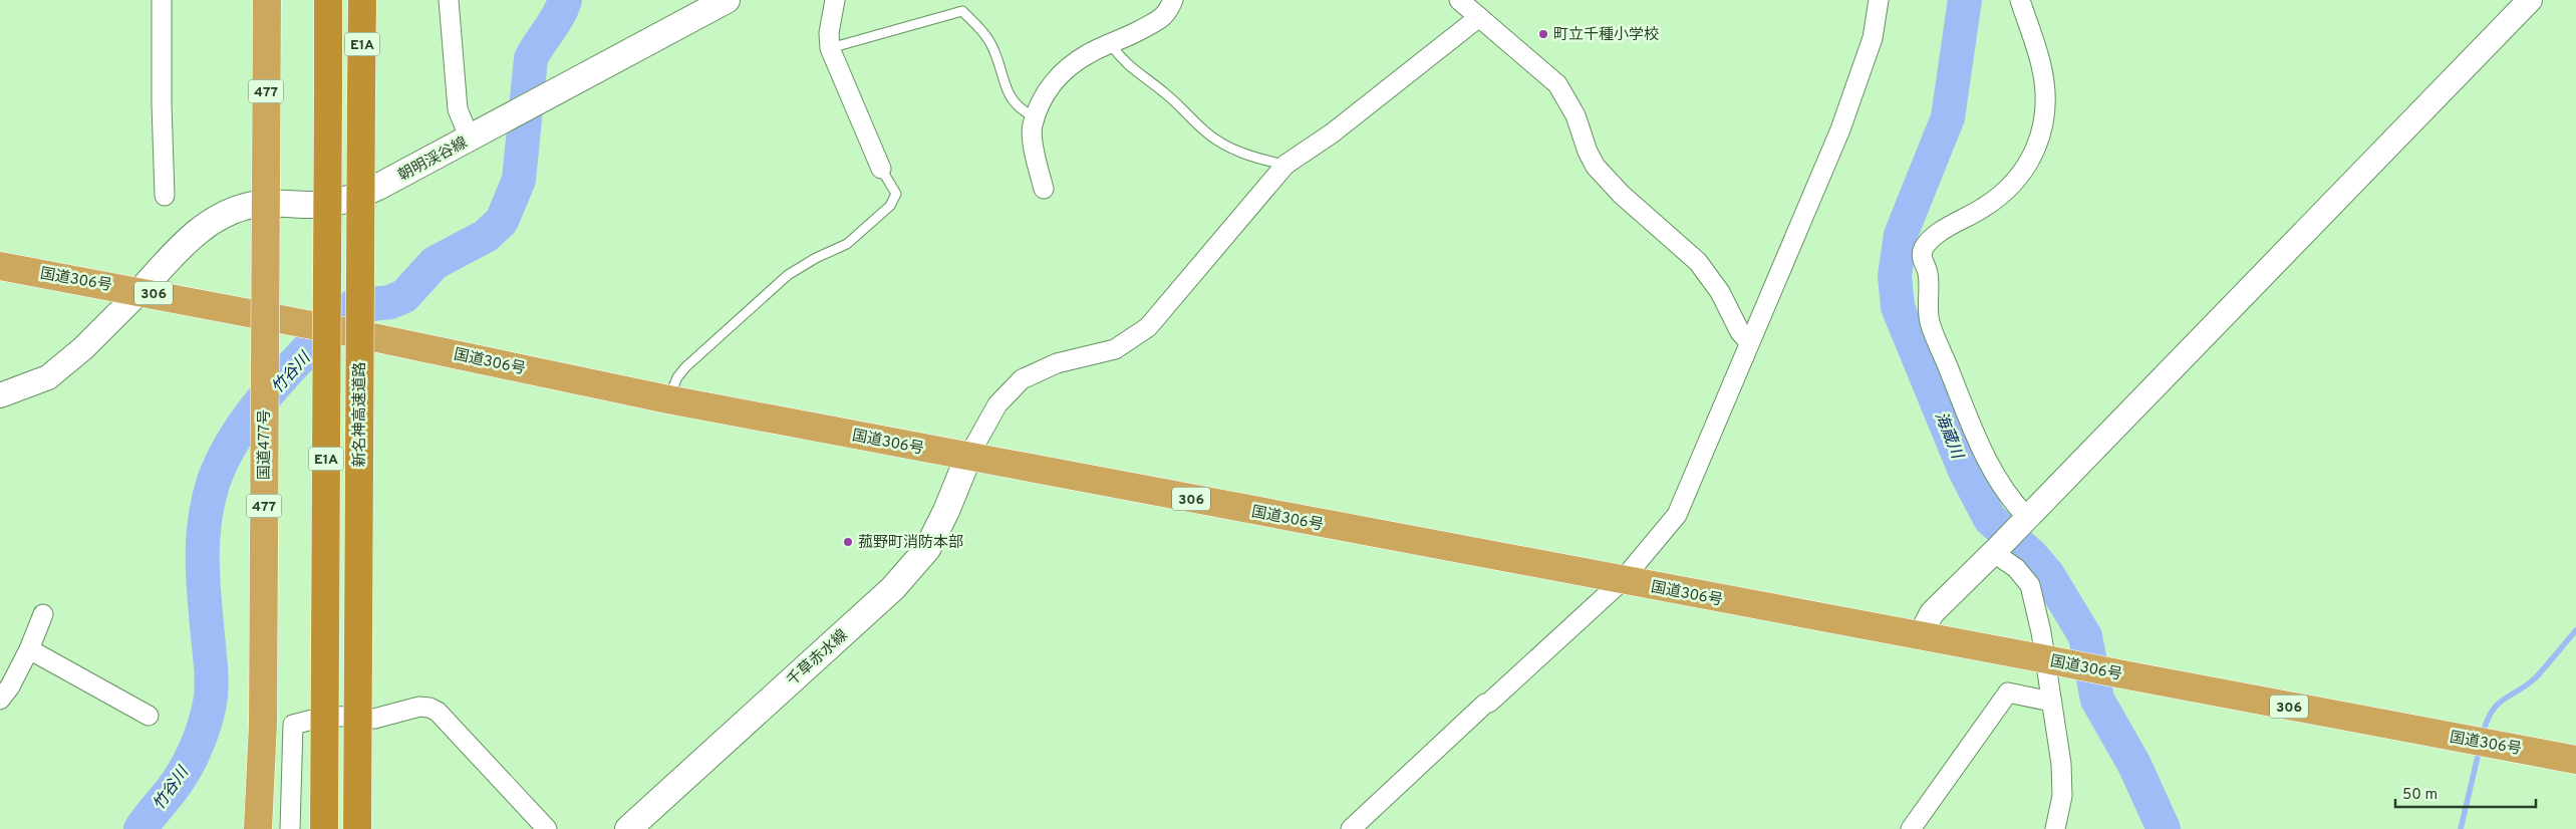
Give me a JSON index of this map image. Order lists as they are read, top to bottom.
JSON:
{
  "streets": {
    "highway": [
      "E1A",
      "477",
      "国道306号",
      "306",
      "新名神高速道路",
      "国道477号"
    ],
    "main road": ["朝明渓谷線", "千草赤水線"]
  },
  "crossings": [
    ["朝明渓谷線", "国道306号"],
    ["国道306号", "千草赤水線"]
  ],
  "water": ["竹谷川", "海蔵川"],
  "places": ["町立千種小学校", "菰野町消防本部"],
  "scale_bar": "50 m"
}
